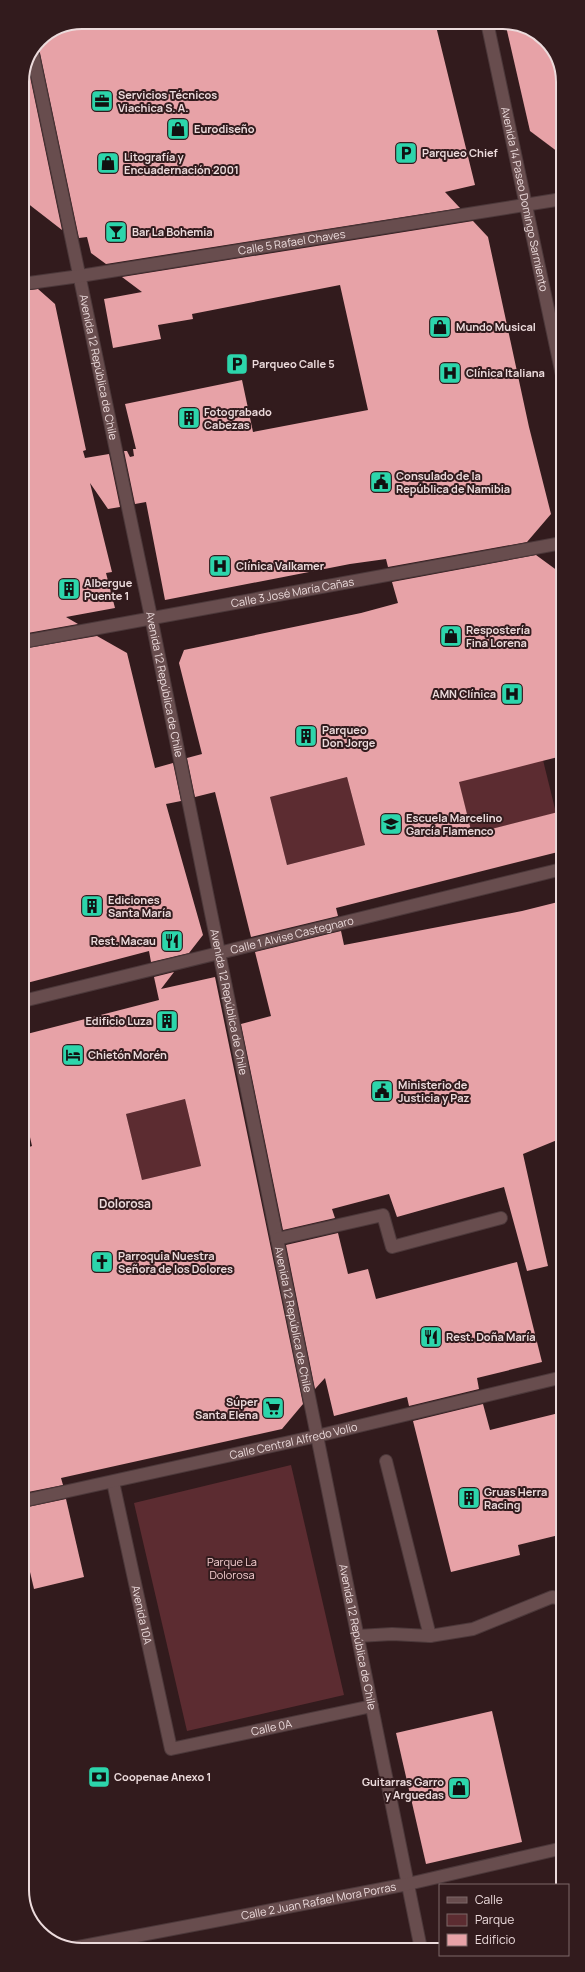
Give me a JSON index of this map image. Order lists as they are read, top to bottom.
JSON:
{
  "streets": {
    "street": [
      "Avenida 14 Paseo Domingo Sarmiento",
      "Calle 5 Rafael Chaves",
      "Avenida 12 República de Chile",
      "Calle 3 José María Cañas",
      "Calle 1 Alvise Castegnaro",
      "Calle Central Alfredo Volio",
      "Avenida 10A",
      "Calle 0A",
      "Calle 2 Juan Rafael Mora Porras"
    ]
  },
  "crossings": [
    ["Avenida 14 Paseo Domingo Sarmiento", "Calle 5 Rafael Chaves"],
    ["Calle 5 Rafael Chaves", "Avenida 12 República de Chile"],
    ["Avenida 12 República de Chile", "Calle 3 José María Cañas"],
    ["Avenida 12 República de Chile", "Calle 1 Alvise Castegnaro"],
    ["Avenida 12 República de Chile", "Calle Central Alfredo Volio"],
    ["Avenida 12 República de Chile", "Calle 0A"],
    ["Avenida 12 República de Chile", "Calle 2 Juan Rafael Mora Porras"],
    ["Calle Central Alfredo Volio", "Avenida 10A"],
    ["Avenida 10A", "Calle 0A"]
  ],
  "districts": ["Dolorosa"],
  "parks": ["Parque La Dolorosa"],
  "places": {
    "office": ["Servicios Técnicos Viachica S. A."],
    "shop": [
      "Eurodiseño",
      "Litografía y Encuadernación 2001",
      "Mundo Musical",
      "Respostería Fina Lorena",
      "Guitarras Garro y Arguedas"
    ],
    "parking": ["Parqueo Chief", "Parqueo Calle 5"],
    "bar": ["Bar La Bohemia"],
    "hospital": ["Clínica Italiana", "Clínica Valkamer", "AMN Clínica"],
    "building": [
      "Fotograbado Cabezas",
      "Albergue Puente 1",
      "Parqueo Don Jorge",
      "Ediciones Santa María",
      "Edificio Luza",
      "Gruas Herra Racing"
    ],
    "public building": ["Consulado de la República de Namibia", "Ministerio de Justicia y Paz"],
    "school or university": ["Escuela Marcelino García Flamenco"],
    "restaurant": ["Rest. Macau", "Rest. Doña María"],
    "hotel": ["Chietón Morén"],
    "church": ["Parroquia Nuestra Señora de los Dolores"],
    "supermarket": ["Súper Santa Elena"],
    "bank": ["Coopenae Anexo 1"]
  },
  "legend": ["Calle", "Parque", "Edificio"]
}
